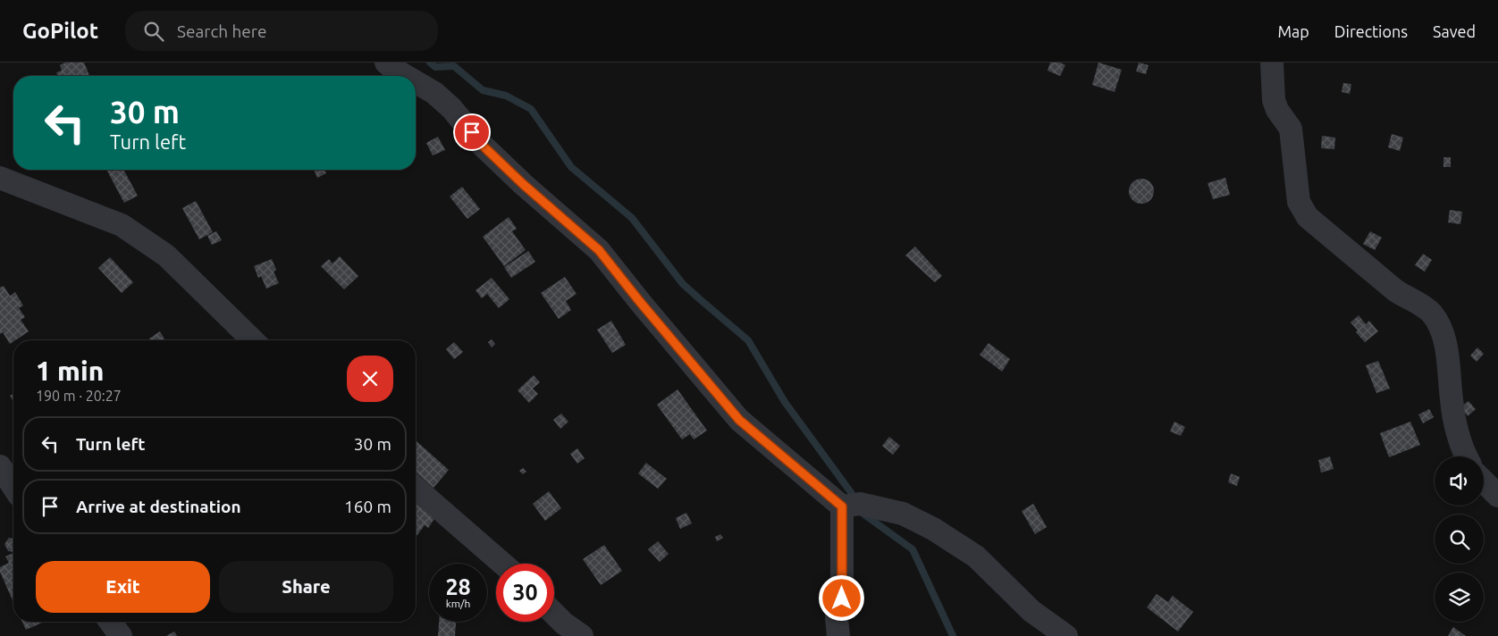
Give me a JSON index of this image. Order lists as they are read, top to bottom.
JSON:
{
  "page": {
    "header": "GoPilot",
    "search": "Search here",
    "nav": ["Map", "Directions", "Saved"],
    "turn": ["30 m", "Turn left"],
    "heading": ["1 min", "190 m · 20:27"],
    "list": [
      {
        "name": "Turn left",
        "value": "30 m"
      },
      {
        "name": "Arrive at destination",
        "value": "160 m"
      }
    ],
    "buttons": ["Exit", "Share"],
    "speed": "28 km/h",
    "limit": "30"
  }
}
